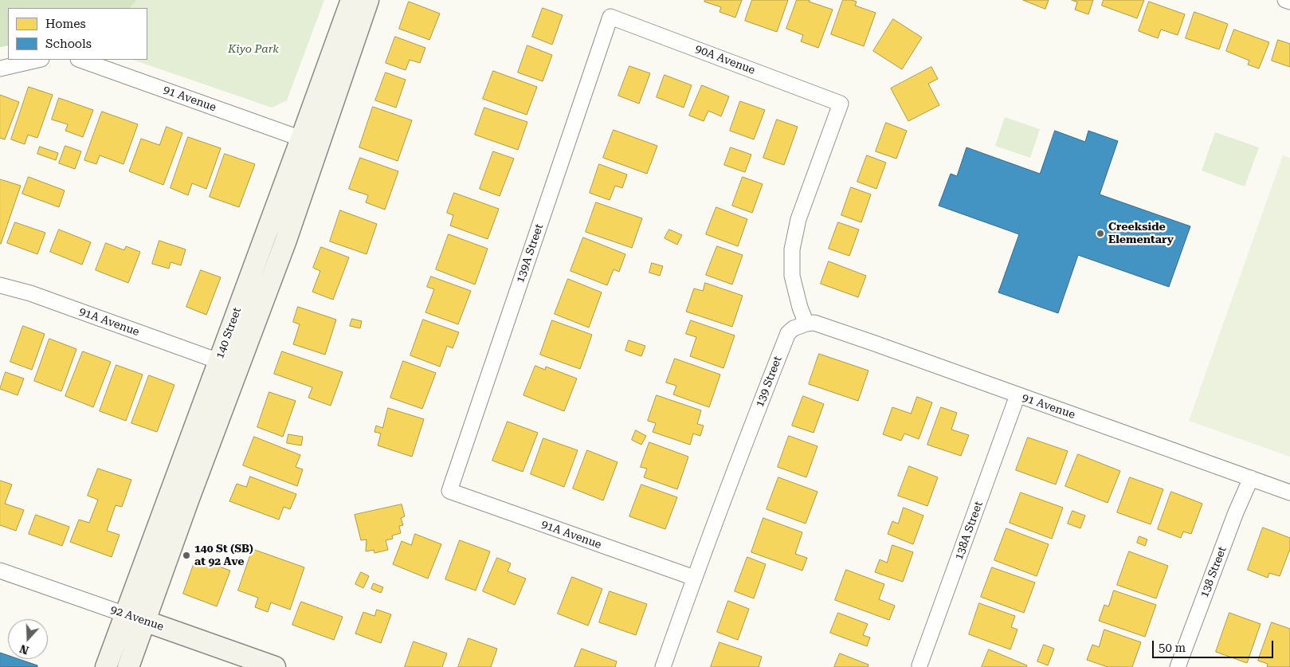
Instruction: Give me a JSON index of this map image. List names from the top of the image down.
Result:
{
  "streets": {
    "main road": ["140 Street", "92 Avenue"],
    "street": [
      "90A Avenue",
      "91 Avenue",
      "139A Street",
      "91A Avenue",
      "139 Street",
      "138A Street",
      "138 Street"
    ]
  },
  "crossings": [
    ["90A Avenue", "91 Avenue"],
    ["90A Avenue", "139A Street"],
    ["90A Avenue", "139 Street"],
    ["91 Avenue", "140 Street"],
    ["91 Avenue", "139 Street"],
    ["91 Avenue", "138A Street"],
    ["91 Avenue", "138 Street"],
    ["139A Street", "91A Avenue"],
    ["91A Avenue", "140 Street"],
    ["91A Avenue", "139 Street"],
    ["140 Street", "92 Avenue"]
  ],
  "parks": ["Kiyo Park"],
  "places": ["Creekside Elementary", "140 St (SB) at 92 Ave"],
  "legend": ["Homes", "Schools"],
  "scale_bar": "50 m",
  "north": "bottom"
}
